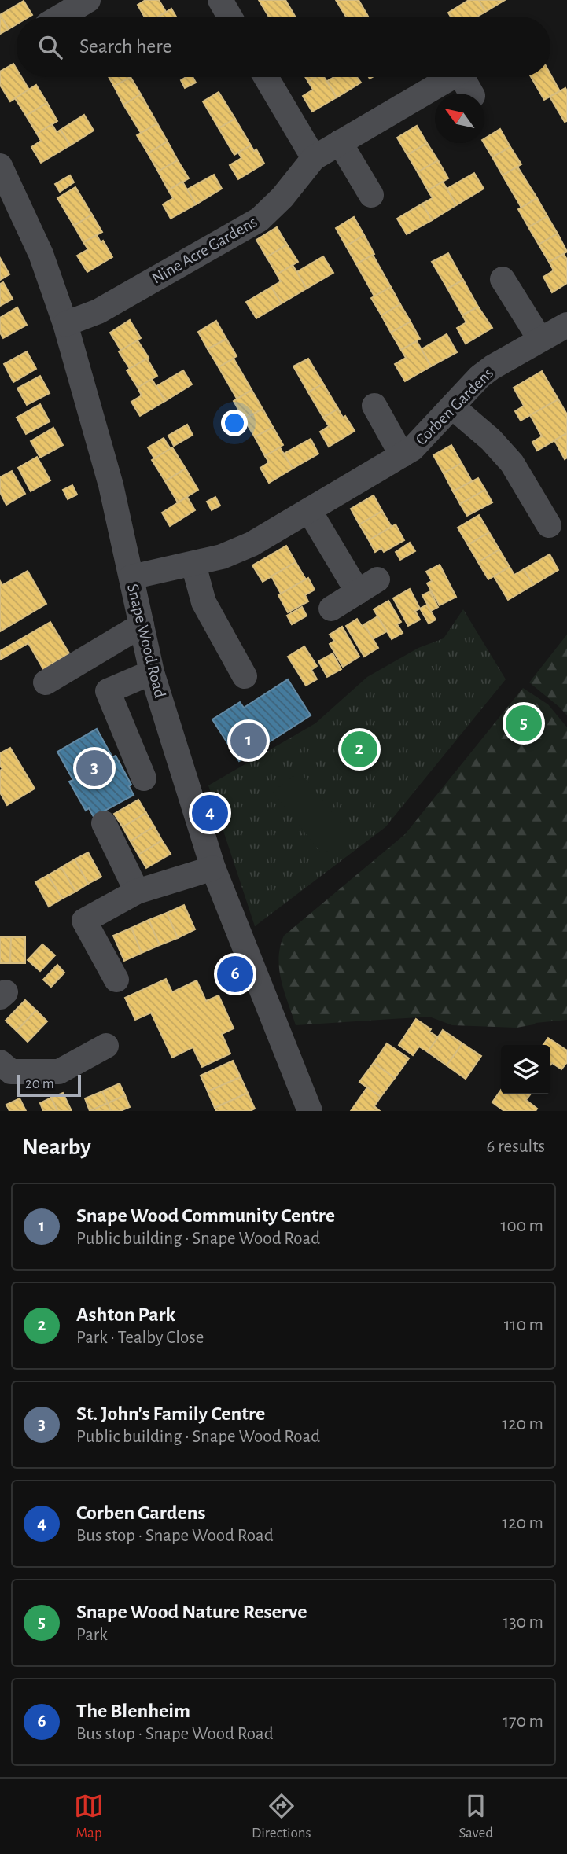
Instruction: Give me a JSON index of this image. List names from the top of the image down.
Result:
{
  "streets": {
    "street": ["Nine Acre Gardens", "Corben Gardens", "Snape Wood Road"]
  },
  "crossings": [
    ["Nine Acre Gardens", "Snape Wood Road"],
    ["Corben Gardens", "Snape Wood Road"]
  ],
  "scale_bar": "20 m",
  "north": "top left",
  "page": {
    "search": "Search here",
    "pins": [
      "5",
      "1",
      "2",
      "3",
      "4",
      "6"
    ],
    "scale": "20 m",
    "heading": ["Nearby", "6 results"],
    "list": [
      {
        "mark": "1",
        "name": "Snape Wood Community Centre",
        "note": "Public building · Snape Wood Road",
        "value": "100 m"
      },
      {
        "mark": "2",
        "name": "Ashton Park",
        "note": "Park · Tealby Close",
        "value": "110 m"
      },
      {
        "mark": "3",
        "name": "St. John's Family Centre",
        "note": "Public building · Snape Wood Road",
        "value": "120 m"
      },
      {
        "mark": "4",
        "name": "Corben Gardens",
        "note": "Bus stop · Snape Wood Road",
        "value": "120 m"
      },
      {
        "mark": "5",
        "name": "Snape Wood Nature Reserve",
        "note": "Park",
        "value": "130 m"
      },
      {
        "mark": "6",
        "name": "The Blenheim",
        "note": "Bus stop · Snape Wood Road",
        "value": "170 m"
      }
    ],
    "nav": ["Map", "Directions", "Saved"]
  }
}
